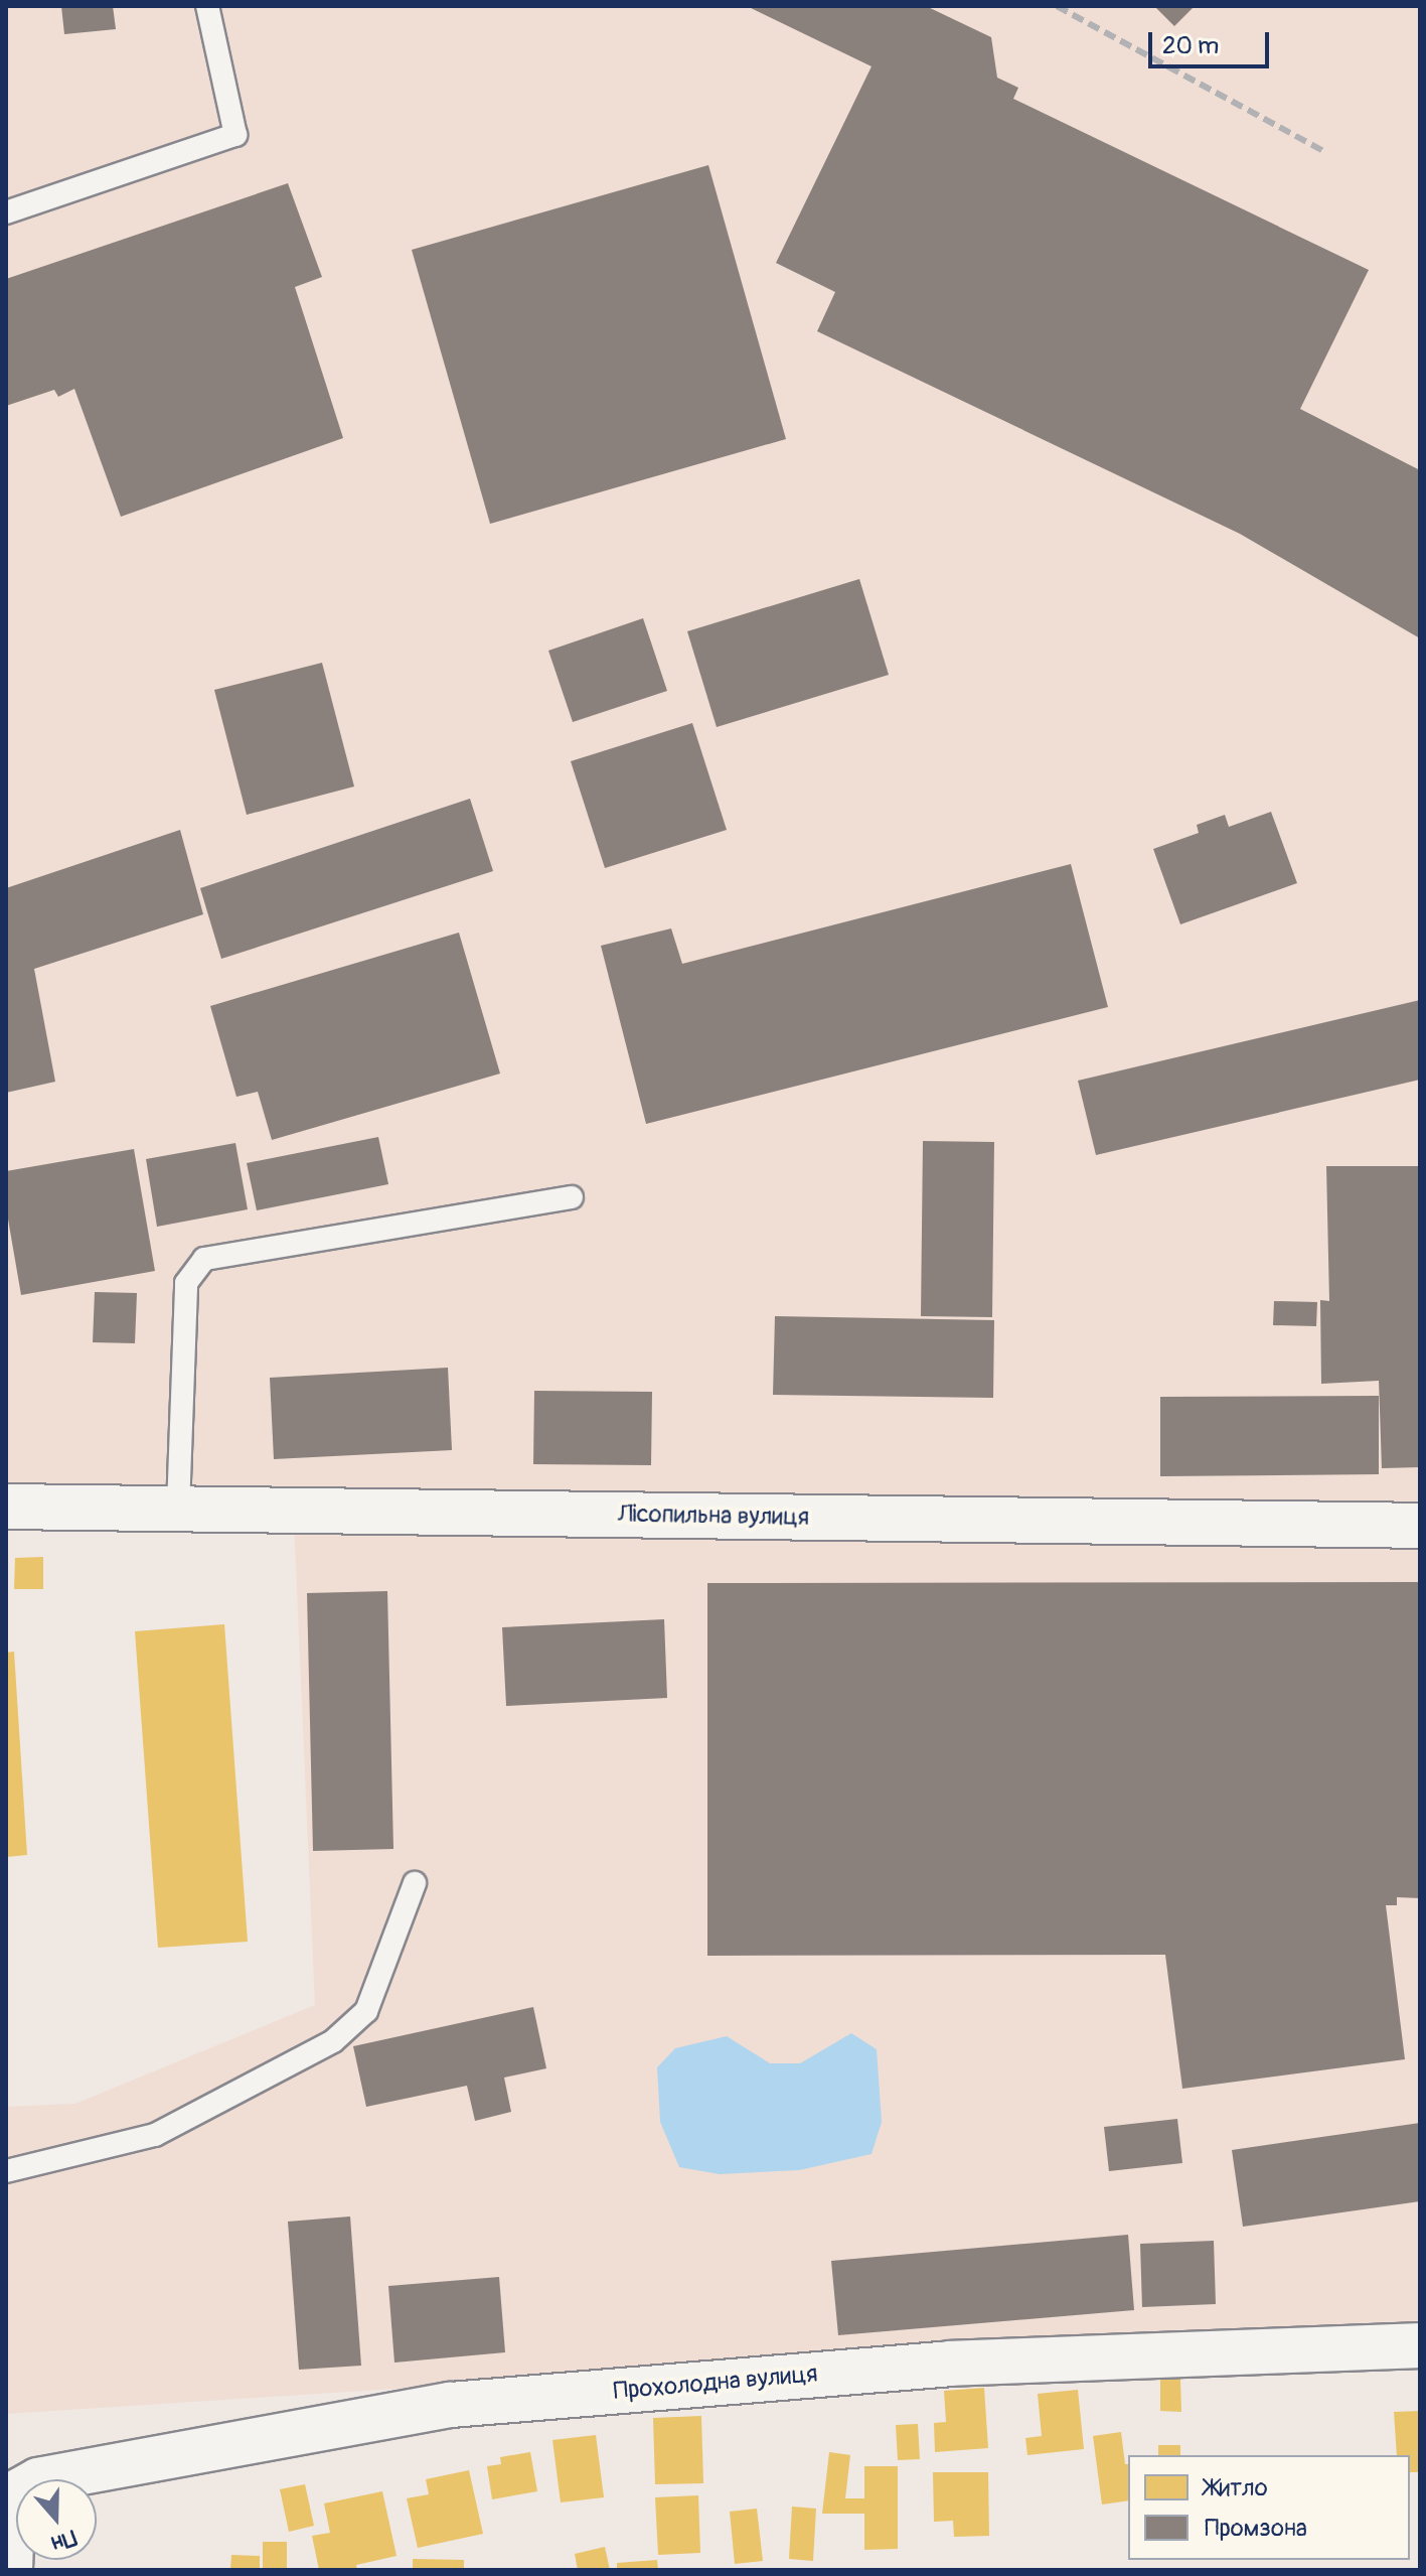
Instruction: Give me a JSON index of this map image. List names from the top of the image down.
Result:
{
  "streets": {
    "street": ["Лісопильна вулиця", "Прохолодна вулиця"]
  },
  "legend": ["Житло", "Промзона"],
  "scale_bar": "20 m",
  "north": "bottom"
}
